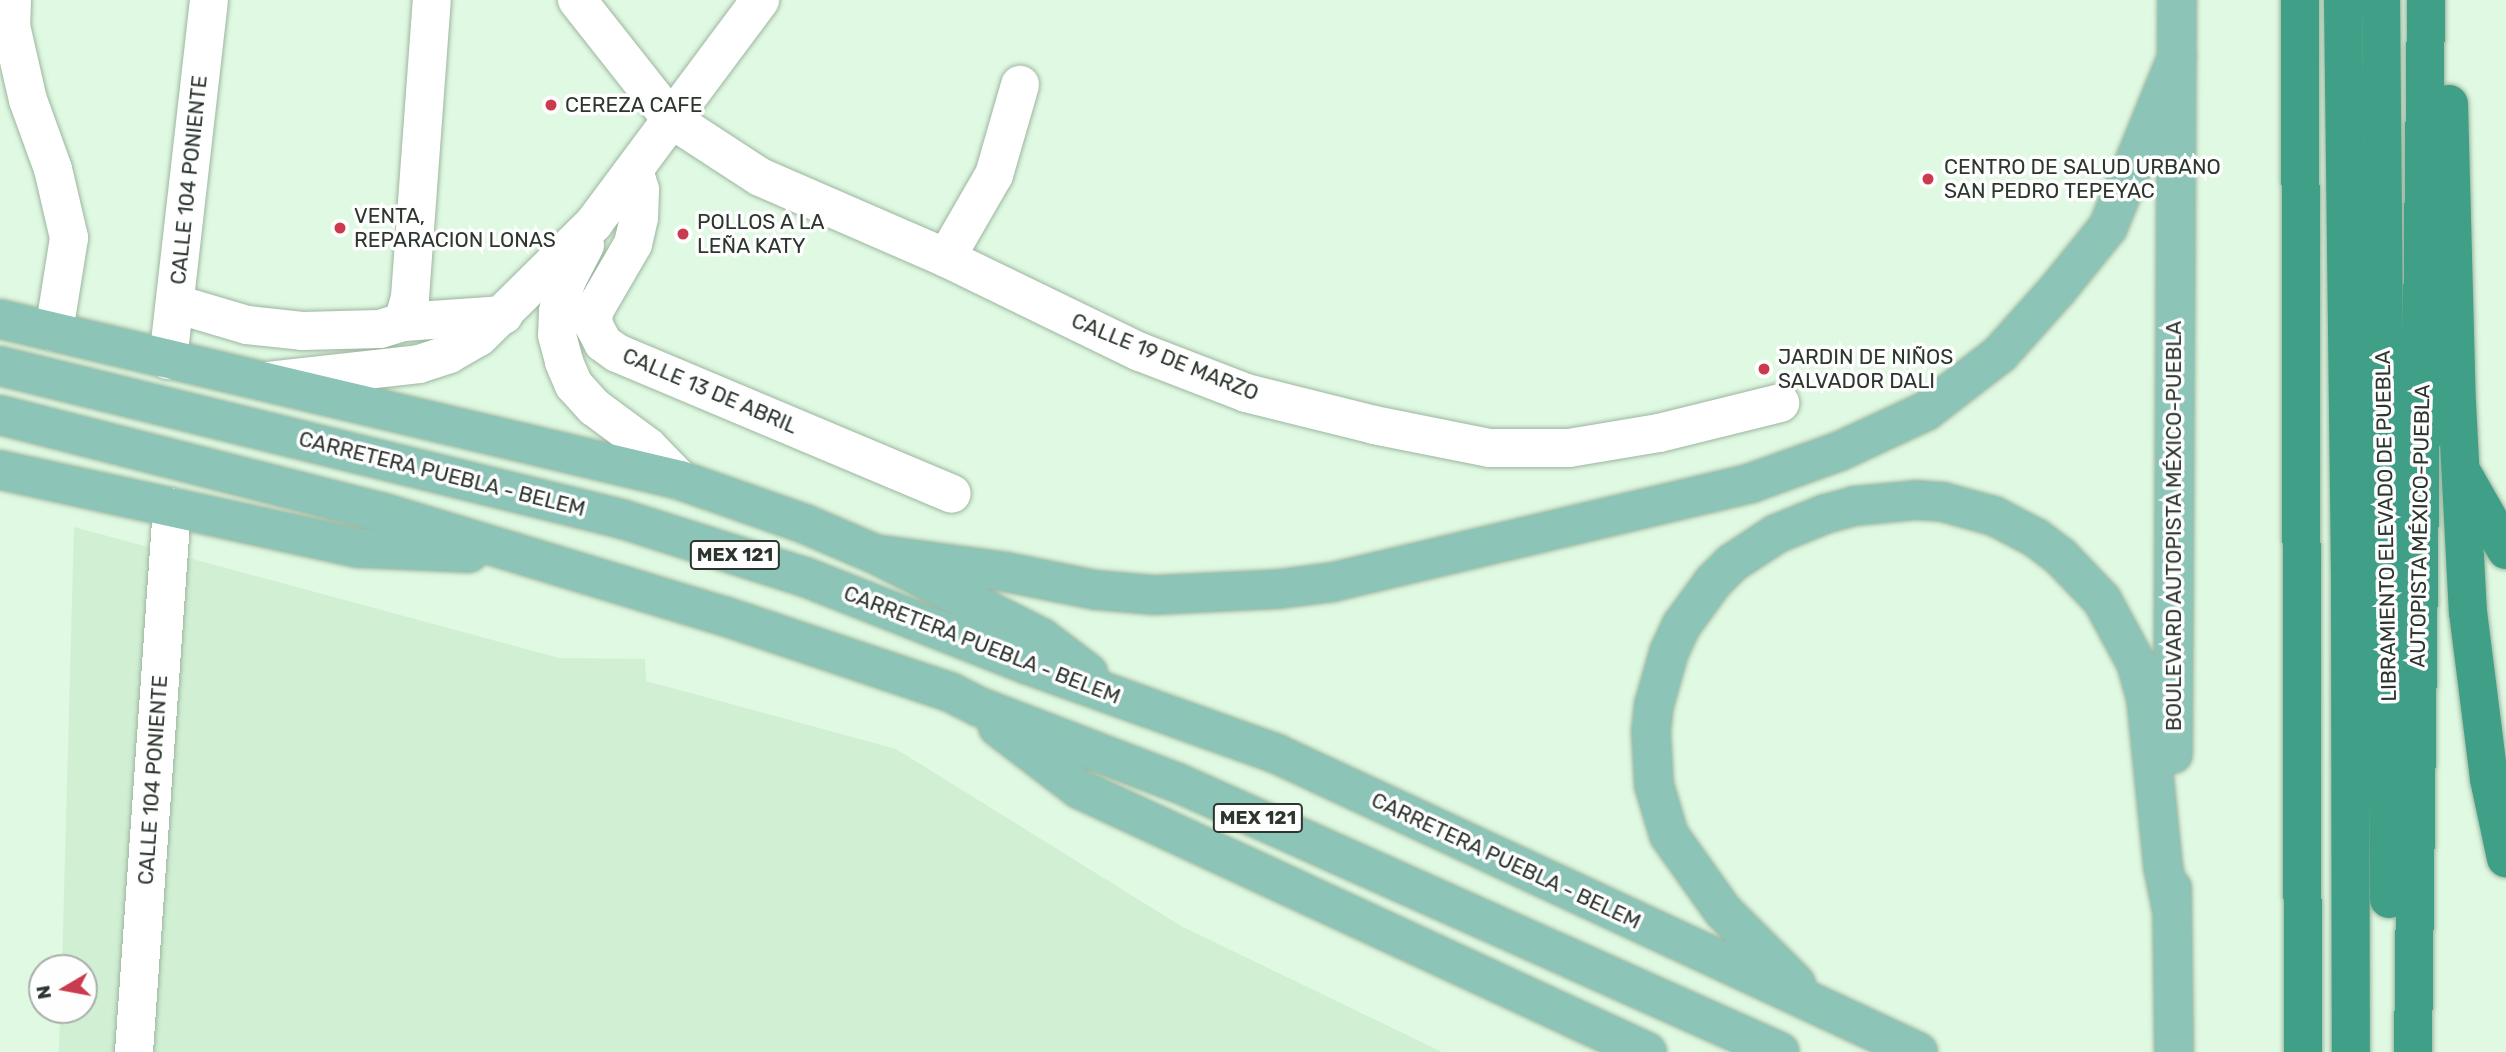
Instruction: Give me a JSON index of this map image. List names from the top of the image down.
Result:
{
  "streets": {
    "highway": ["LIBRAMIENTO ELEVADO DE PUEBLA", "AUTOPISTA MÉXICO-PUEBLA"],
    "main road": ["CARRETERA PUEBLA - BELEM", "BOULEVARD AUTOPISTA MÉXICO-PUEBLA", "MEX 121"],
    "street": ["CALLE 104 PONIENTE", "CALLE 19 DE MARZO", "CALLE 13 DE ABRIL"]
  },
  "places": [
    "CEREZA CAFE",
    "CENTRO DE SALUD URBANO SAN PEDRO TEPEYAC",
    "VENTA, REPARACION LONAS",
    "POLLOS A LA LEÑA KATY",
    "JARDIN DE NIÑOS SALVADOR DALI"
  ],
  "north": "left"
}
